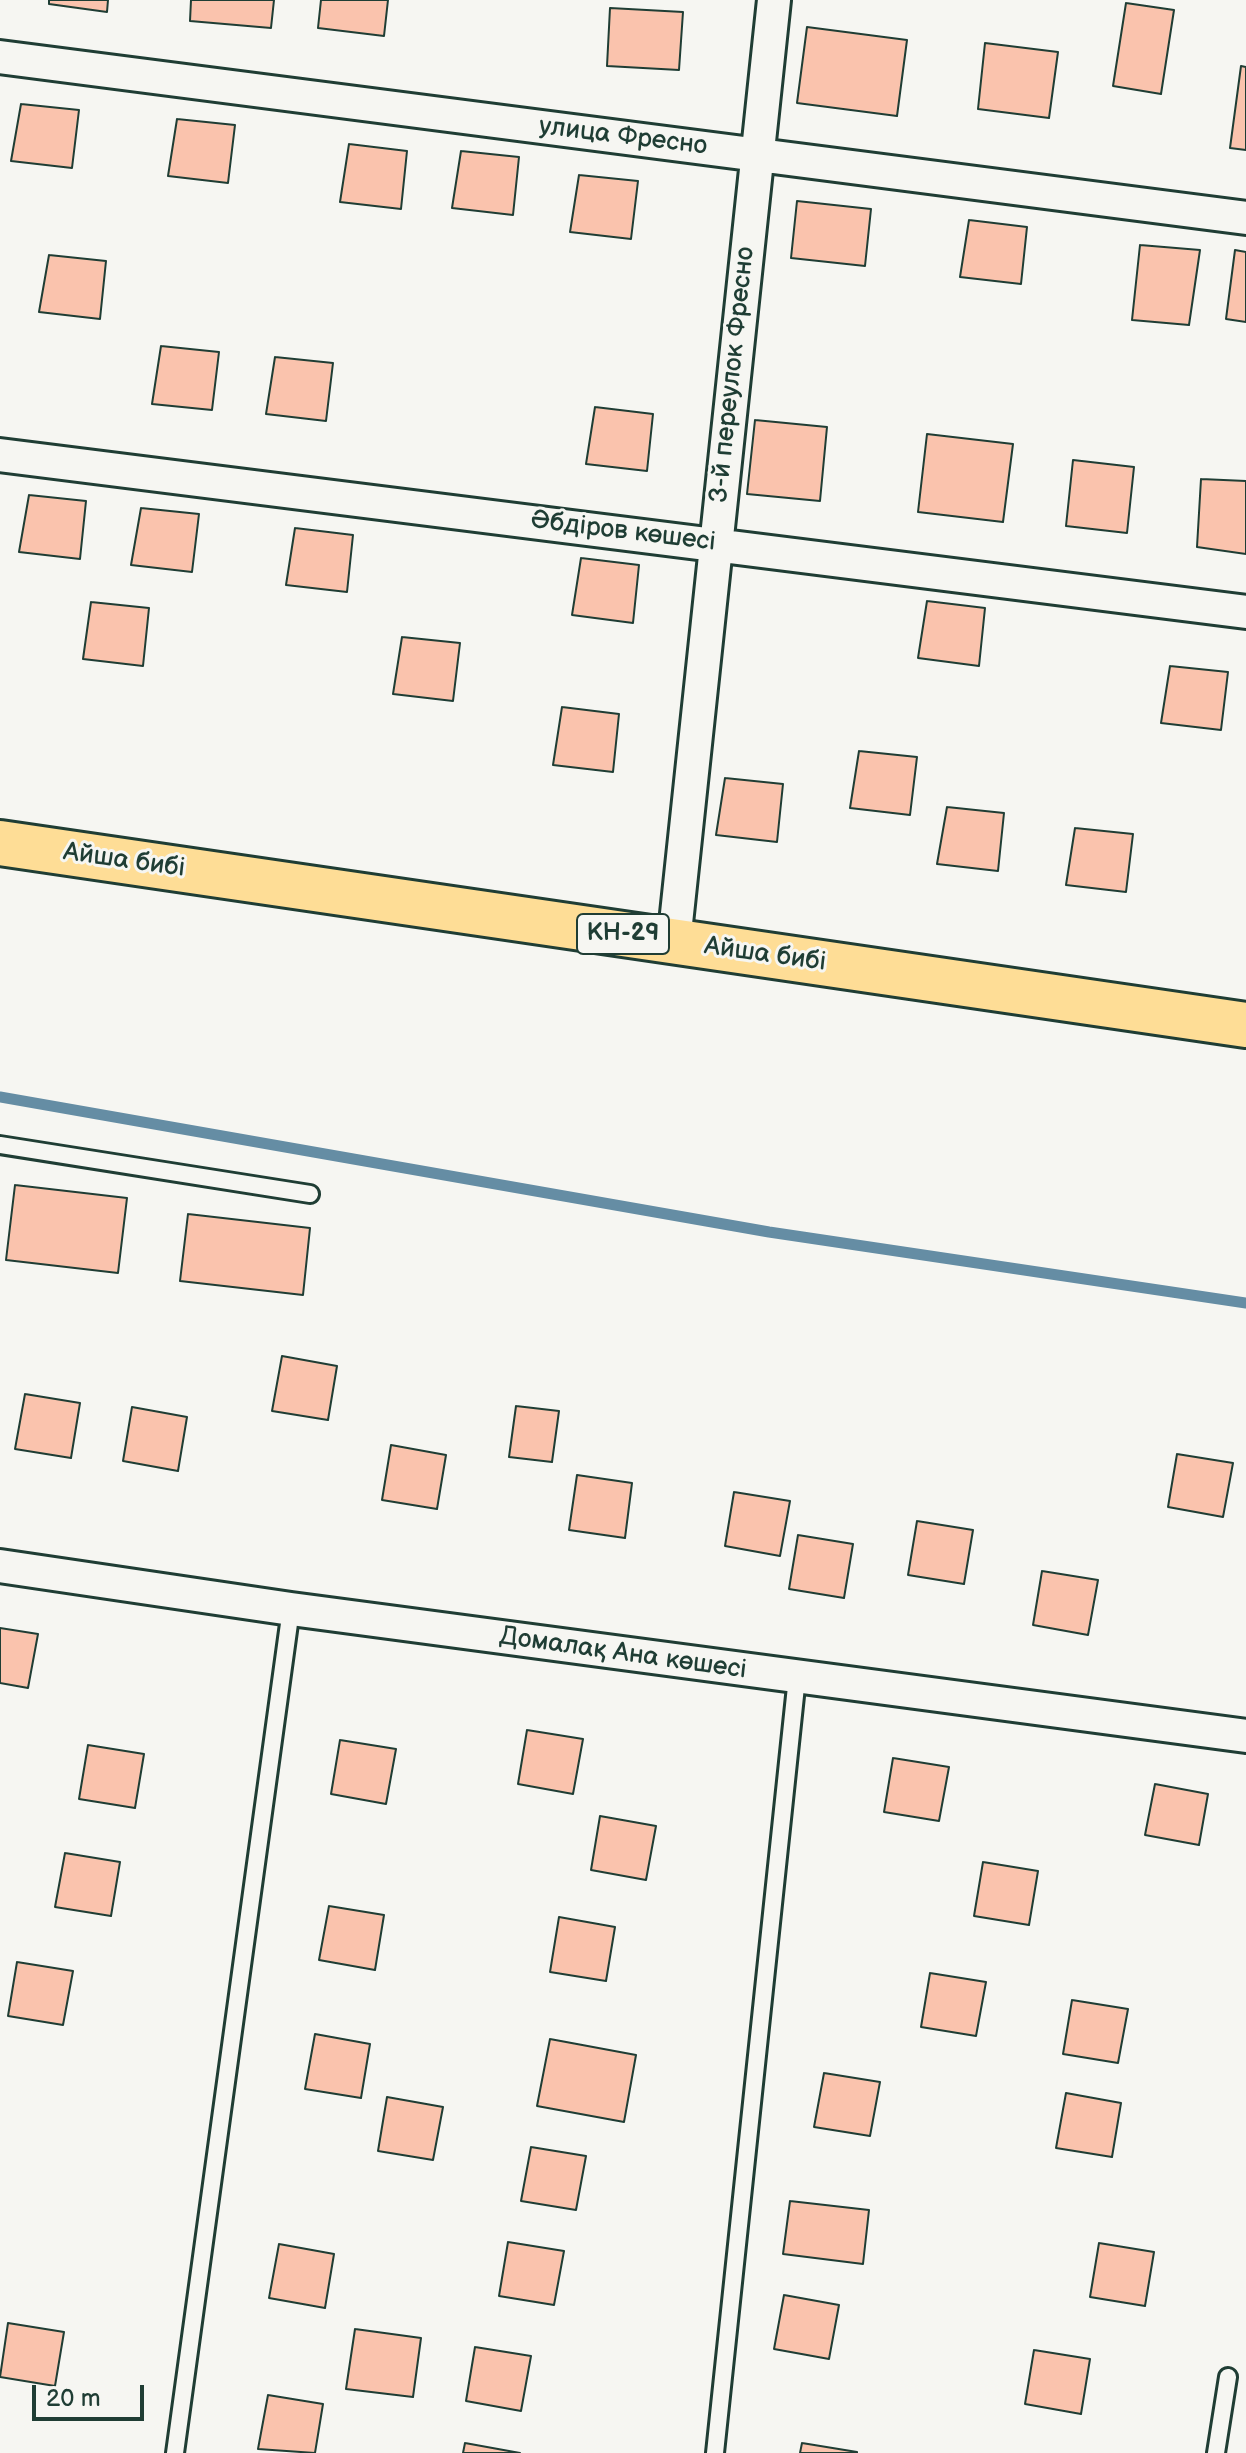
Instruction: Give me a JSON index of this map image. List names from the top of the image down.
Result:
{
  "streets": {
    "main road": ["Айша бибі", "КН-29"],
    "street": [
      "улица Фресно",
      "3-й переулок Фресно",
      "Әбдіров көшесі",
      "Домалақ Ана көшесі"
    ]
  },
  "crossings": [
    ["улица Фресно", "3-й переулок Фресно"],
    ["3-й переулок Фресно", "Әбдіров көшесі"],
    ["3-й переулок Фресно", "Айша бибі"]
  ],
  "scale_bar": "20 m"
}
